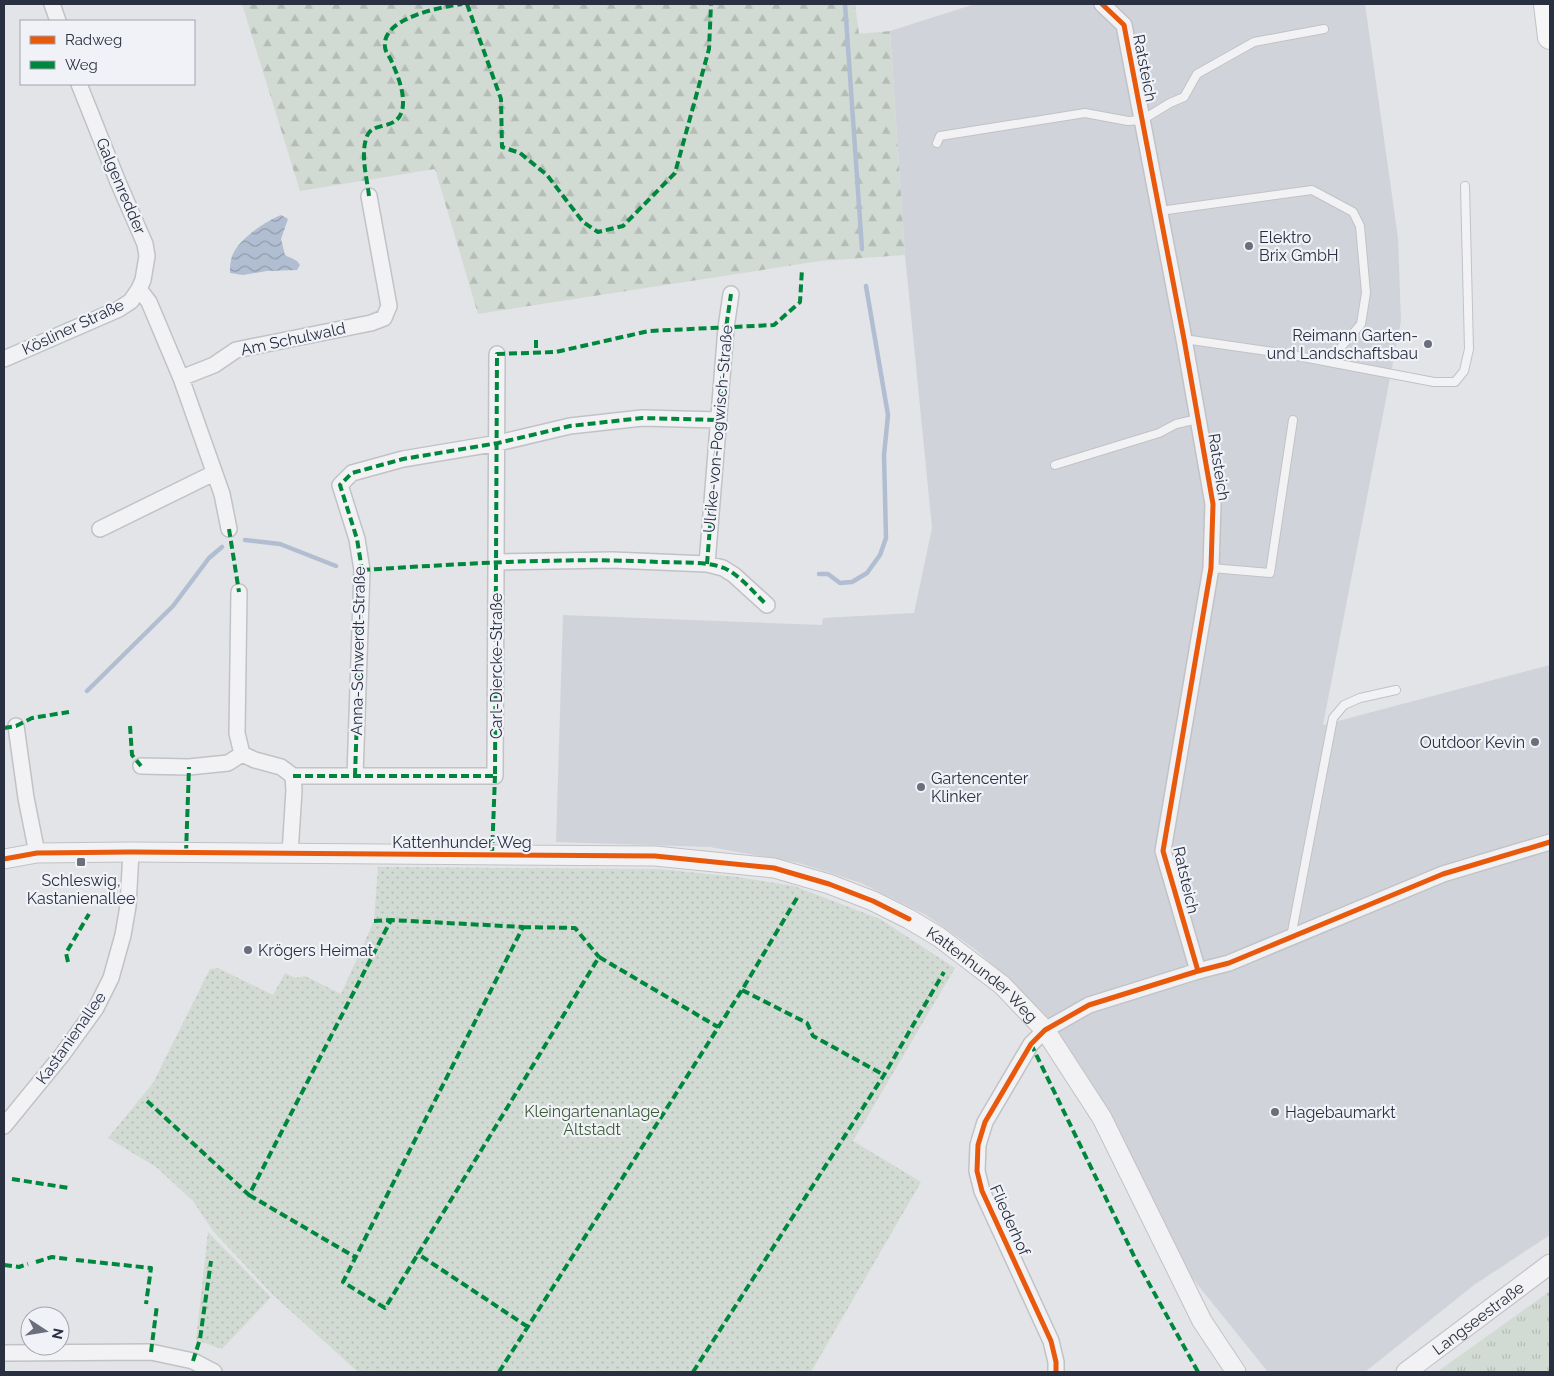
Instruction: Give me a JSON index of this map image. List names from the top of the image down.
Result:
{
  "streets": {
    "street": [
      "Ratsteich",
      "Galgenredder",
      "Kösliner Straße",
      "Am Schulwald",
      "Ulrike-von-Pogwisch-Straße",
      "Anna-Schwerdt-Straße",
      "Carl-Diercke-Straße",
      "Kattenhunder Weg",
      "Kastanienallee",
      "Fliederhof",
      "Langseestraße"
    ]
  },
  "crossings": [
    ["Galgenredder", "Kösliner Straße"],
    ["Anna-Schwerdt-Straße", "Carl-Diercke-Straße"],
    ["Kattenhunder Weg", "Kastanienallee"],
    ["Kattenhunder Weg", "Fliederhof"]
  ],
  "parks": ["Kleingartenanlage Altstadt"],
  "places": {
    "other": [
      "Elektro Brix GmbH",
      "Reimann Garten- und Landschaftsbau",
      "Outdoor Kevin",
      "Gartencenter Klinker",
      "Krögers Heimat",
      "Hagebaumarkt"
    ],
    "transit": ["Schleswig, Kastanienallee"]
  },
  "legend": ["Radweg", "Weg"],
  "north": "right"
}
